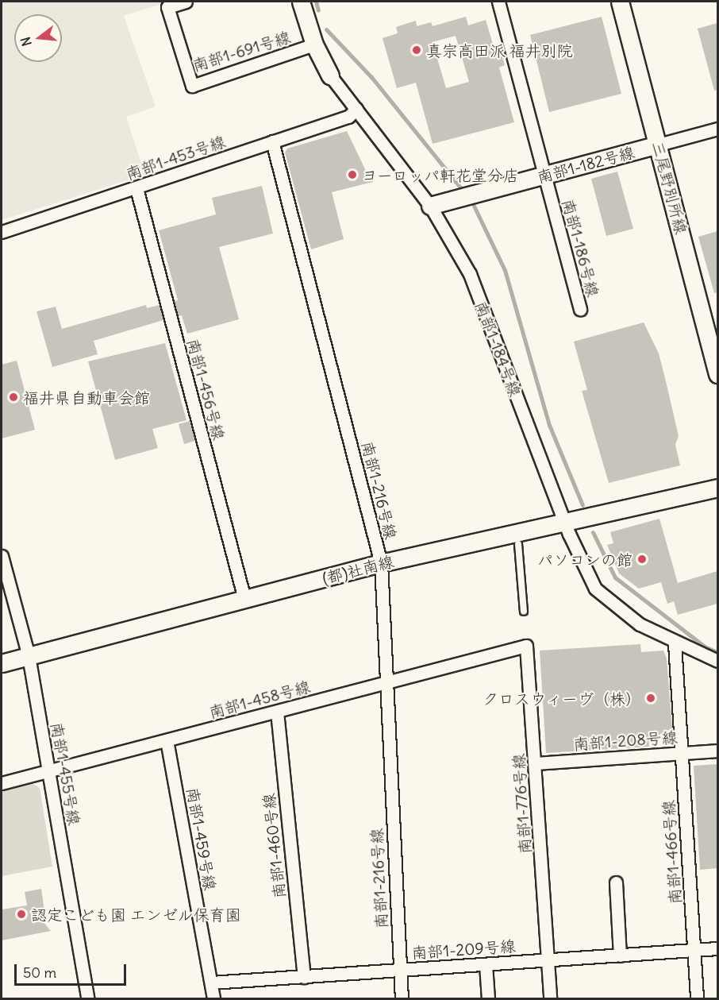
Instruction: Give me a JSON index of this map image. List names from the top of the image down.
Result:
{
  "streets": {
    "street": [
      "南部1-691号線",
      "南部1-453号線",
      "南部1-182号線",
      "三尾野別所線",
      "南部1-186号線",
      "南部1-184号線",
      "南部1-456号線",
      "南部1-216号線",
      "(都)社南線",
      "南部1-458号線",
      "南部1-208号線",
      "南部1-455号線",
      "南部1-776号線",
      "南部1-459号線",
      "南部1-460号線",
      "南部1-466号線",
      "南部1-209号線"
    ]
  },
  "crossings": [
    ["南部1-691号線", "南部1-184号線"],
    ["南部1-453号線", "南部1-184号線"],
    ["南部1-453号線", "南部1-456号線"],
    ["南部1-453号線", "南部1-216号線"],
    ["南部1-182号線", "三尾野別所線"],
    ["南部1-182号線", "南部1-186号線"],
    ["南部1-182号線", "南部1-184号線"],
    ["南部1-184号線", "(都)社南線"],
    ["南部1-184号線", "南部1-466号線"],
    ["南部1-456号線", "(都)社南線"],
    ["南部1-216号線", "(都)社南線"],
    ["南部1-216号線", "南部1-458号線"],
    ["南部1-216号線", "南部1-209号線"],
    ["(都)社南線", "南部1-455号線"],
    ["南部1-458号線", "南部1-455号線"],
    ["南部1-458号線", "南部1-776号線"],
    ["南部1-458号線", "南部1-459号線"],
    ["南部1-458号線", "南部1-460号線"],
    ["南部1-208号線", "南部1-776号線"],
    ["南部1-208号線", "南部1-466号線"],
    ["南部1-776号線", "南部1-209号線"],
    ["南部1-459号線", "南部1-209号線"],
    ["南部1-460号線", "南部1-209号線"],
    ["南部1-466号線", "南部1-209号線"]
  ],
  "places": [
    "真宗高田派 福井別院",
    "ヨーロッパ軒花堂分店",
    "福井県自動車会館",
    "パソコンの館",
    "クロスウィーヴ（株）",
    "認定こども園 エンゼル保育園"
  ],
  "scale_bar": "50 m",
  "north": "left"
}
